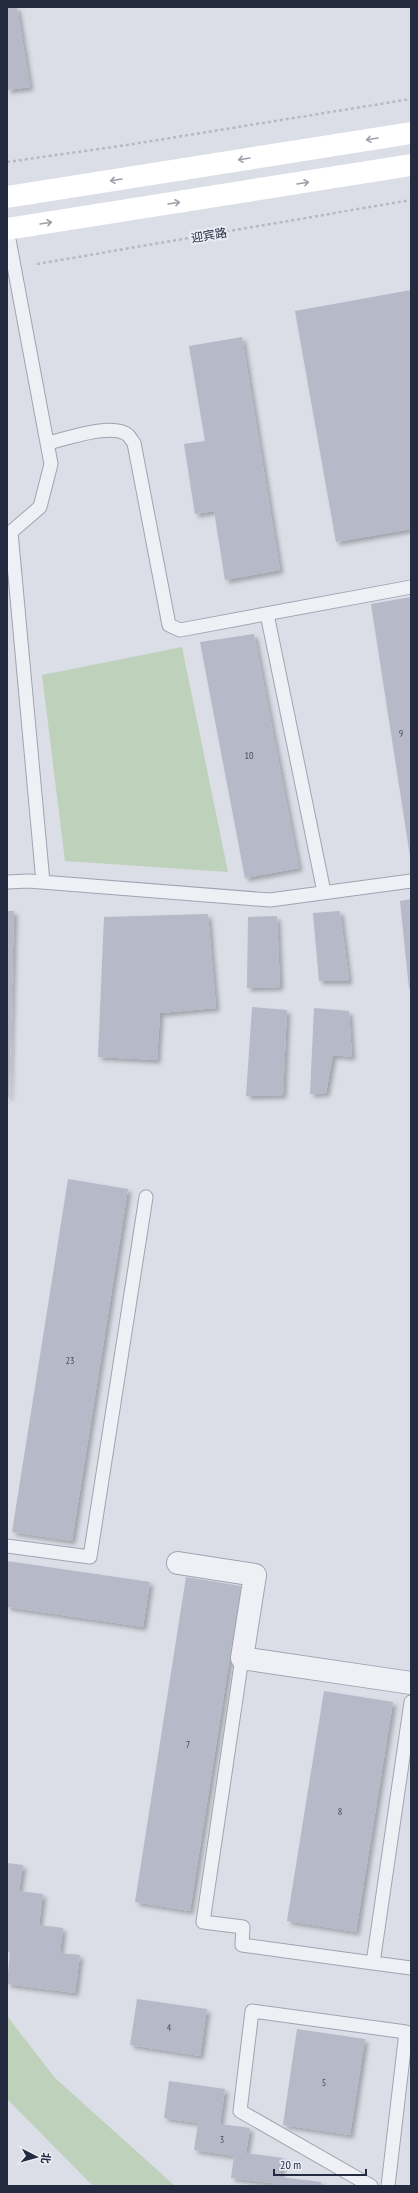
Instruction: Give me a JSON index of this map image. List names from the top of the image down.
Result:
{
  "streets": {
    "path": ["迎宾路"]
  },
  "house_numbers": [
    "9",
    "10",
    "23",
    "7",
    "8",
    "4",
    "5",
    "3"
  ],
  "scale_bar": "20 m",
  "north": "right"
}
